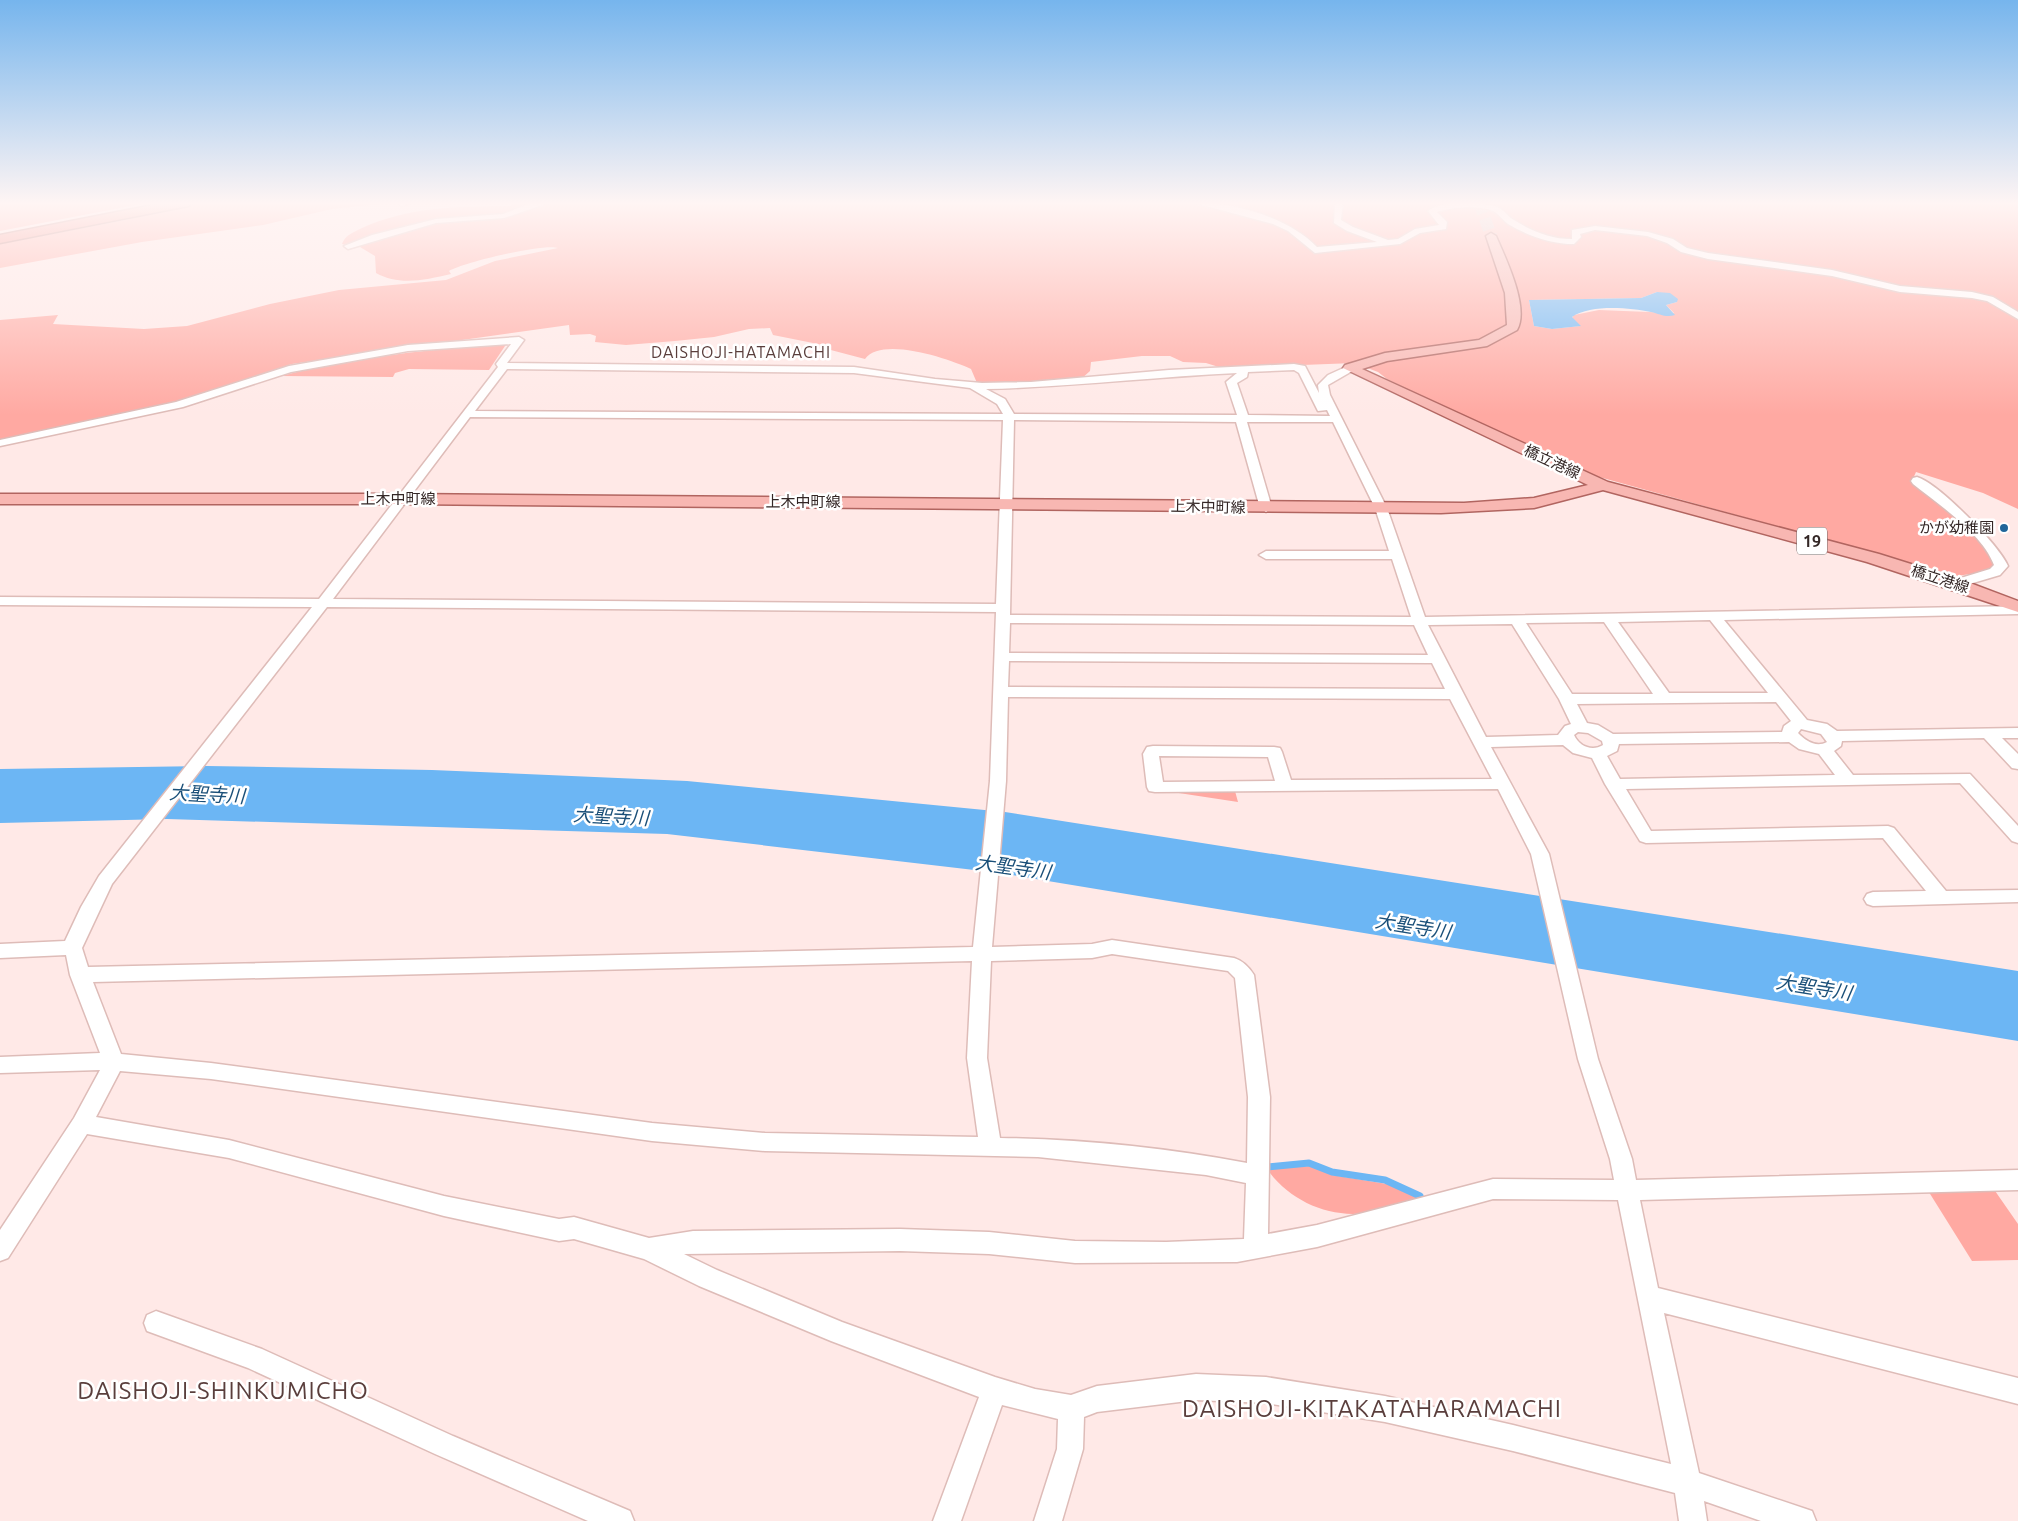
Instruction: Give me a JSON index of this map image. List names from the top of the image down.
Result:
{
  "streets": {
    "main road": ["橋立港線", "上木中町線", "19"]
  },
  "crossings": [
    ["橋立港線", "上木中町線"]
  ],
  "districts": ["DAISHOJI-HATAMACHI", "DAISHOJI-SHINKUMICHO", "DAISHOJI-KITAKATAHARAMACHI"],
  "water": ["大聖寺川"],
  "places": ["かが幼稚園"]
}
